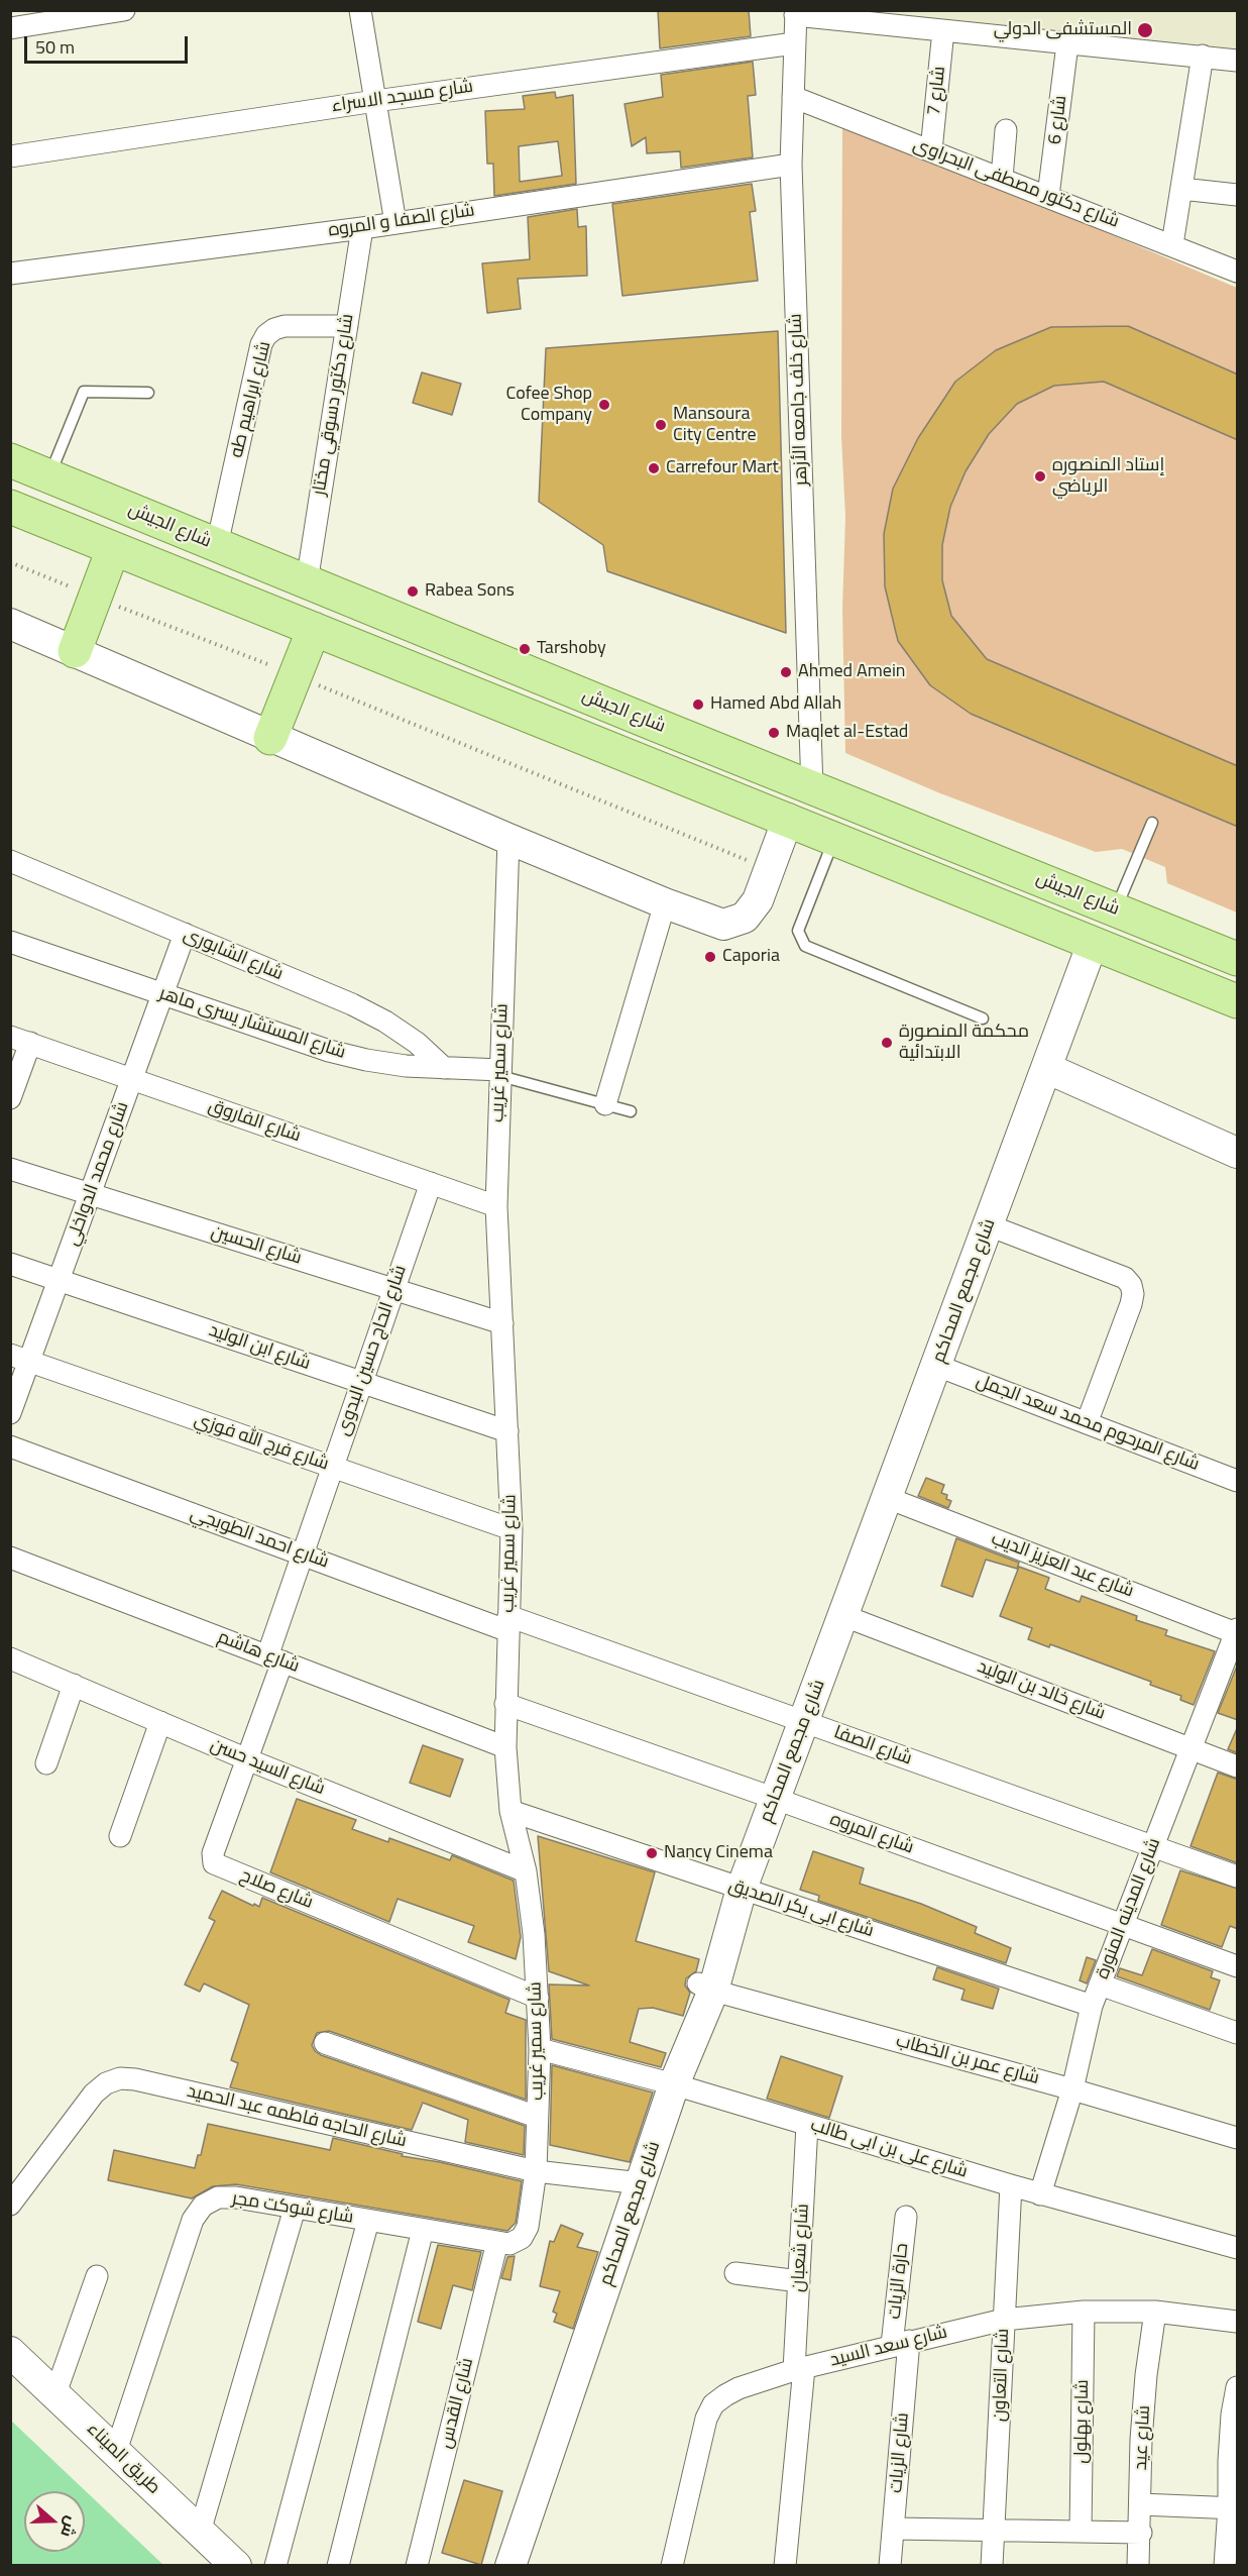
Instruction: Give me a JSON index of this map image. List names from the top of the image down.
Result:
{
  "streets": {
    "main road": ["شارع الجيش"],
    "street": [
      "شارع 7",
      "شارع مسجد الاسراء",
      "شارع 6",
      "شارع دكتور مصطفى البحراوى",
      "شارع الصفا و المروه",
      "شارع ابراهيم طه",
      "شارع خلف جامعه الأزهر",
      "شارع دكتور دسوقي مختار",
      "شارع الشابورى",
      "شارع المستشار يسرى ماهر",
      "شارع سمير غريب",
      "شارع الفاروق",
      "شارع محمد الدواخلي",
      "شارع الحسين",
      "شارع مجمع المحاكم",
      "شارع ابن الوليد",
      "شارع الحاج حسين البدوى",
      "شارع المرحوم محمد سعد الجمل",
      "شارع فرج الله فوزي",
      "شارع احمد الطوبجي",
      "شارع عبد العزيز الديب",
      "شارع هاشم",
      "شارع خالد بن الوليد",
      "شارع الصفا",
      "شارع السيد حسن",
      "شارع المروه",
      "شارع صلاح",
      "شارع ابى بكر الصديق",
      "شارع المدينه المنورة",
      "شارع عمر بن الخطاب",
      "شارع الحاجه فاطمه عبد الحميد",
      "شارع على بن ابى طالب",
      "شارع شوكت مجر",
      "شارع شعبان",
      "حارة الزيات",
      "شارع سعد السيد",
      "شارع التعاون",
      "شارع القدس",
      "شارع بهلول",
      "شارع عيد",
      "شارع الزيات",
      "طريق الميناء"
    ]
  },
  "crossings": [
    ["شارع 7", "شارع دكتور مصطفى البحراوى"],
    ["شارع مسجد الاسراء", "شارع خلف جامعه الأزهر"],
    ["شارع 6", "شارع دكتور مصطفى البحراوى"],
    ["شارع دكتور مصطفى البحراوى", "شارع خلف جامعه الأزهر"],
    ["شارع الصفا و المروه", "شارع خلف جامعه الأزهر"],
    ["شارع الصفا و المروه", "شارع دكتور دسوقي مختار"],
    ["شارع ابراهيم طه", "شارع دكتور دسوقي مختار"],
    ["شارع ابراهيم طه", "شارع الجيش"],
    ["شارع خلف جامعه الأزهر", "شارع الجيش"],
    ["شارع دكتور دسوقي مختار", "شارع الجيش"],
    ["شارع الشابورى", "شارع المستشار يسرى ماهر"],
    ["شارع الشابورى", "شارع محمد الدواخلي"],
    ["شارع المستشار يسرى ماهر", "شارع سمير غريب"],
    ["شارع المستشار يسرى ماهر", "شارع محمد الدواخلي"],
    ["شارع سمير غريب", "شارع الفاروق"],
    ["شارع سمير غريب", "شارع الحسين"],
    ["شارع سمير غريب", "شارع ابن الوليد"],
    ["شارع سمير غريب", "شارع فرج الله فوزي"],
    ["شارع سمير غريب", "شارع احمد الطوبجي"],
    ["شارع سمير غريب", "شارع هاشم"],
    ["شارع سمير غريب", "شارع الصفا"],
    ["شارع سمير غريب", "شارع السيد حسن"],
    ["شارع سمير غريب", "شارع المروه"],
    ["شارع سمير غريب", "شارع صلاح"],
    ["شارع سمير غريب", "شارع ابى بكر الصديق"],
    ["شارع سمير غريب", "شارع الحاجه فاطمه عبد الحميد"],
    ["شارع سمير غريب", "شارع على بن ابى طالب"],
    ["شارع سمير غريب", "شارع شوكت مجر"],
    ["شارع سمير غريب", "شارع القدس"],
    ["شارع الفاروق", "شارع محمد الدواخلي"],
    ["شارع الفاروق", "شارع الحاج حسين البدوى"],
    ["شارع محمد الدواخلي", "شارع الحسين"],
    ["شارع محمد الدواخلي", "شارع ابن الوليد"],
    ["شارع محمد الدواخلي", "شارع فرج الله فوزي"],
    ["شارع الحسين", "شارع الحاج حسين البدوى"],
    ["شارع مجمع المحاكم", "شارع المرحوم محمد سعد الجمل"],
    ["شارع مجمع المحاكم", "شارع عبد العزيز الديب"],
    ["شارع مجمع المحاكم", "شارع خالد بن الوليد"],
    ["شارع مجمع المحاكم", "شارع الصفا"],
    ["شارع مجمع المحاكم", "شارع المروه"],
    ["شارع مجمع المحاكم", "شارع ابى بكر الصديق"],
    ["شارع مجمع المحاكم", "شارع عمر بن الخطاب"],
    ["شارع مجمع المحاكم", "شارع الحاجه فاطمه عبد الحميد"],
    ["شارع مجمع المحاكم", "شارع على بن ابى طالب"],
    ["شارع ابن الوليد", "شارع الحاج حسين البدوى"],
    ["شارع الحاج حسين البدوى", "شارع فرج الله فوزي"],
    ["شارع الحاج حسين البدوى", "شارع احمد الطوبجي"],
    ["شارع الحاج حسين البدوى", "شارع هاشم"],
    ["شارع الحاج حسين البدوى", "شارع صلاح"],
    ["شارع احمد الطوبجي", "شارع الصفا"],
    ["شارع عبد العزيز الديب", "شارع المدينه المنورة"],
    ["شارع هاشم", "شارع صلاح"],
    ["شارع خالد بن الوليد", "شارع المدينه المنورة"],
    ["شارع الصفا", "شارع المدينه المنورة"],
    ["شارع السيد حسن", "شارع صلاح"],
    ["شارع المروه", "شارع المدينه المنورة"],
    ["شارع ابى بكر الصديق", "شارع المدينه المنورة"],
    ["شارع المدينه المنورة", "شارع عمر بن الخطاب"],
    ["شارع المدينه المنورة", "شارع على بن ابى طالب"],
    ["شارع على بن ابى طالب", "شارع شعبان"],
    ["شارع على بن ابى طالب", "شارع التعاون"],
    ["شارع شوكت مجر", "شارع القدس"],
    ["شارع شوكت مجر", "طريق الميناء"],
    ["شارع شعبان", "شارع سعد السيد"],
    ["حارة الزيات", "شارع سعد السيد"],
    ["حارة الزيات", "شارع الزيات"],
    ["شارع سعد السيد", "شارع التعاون"],
    ["شارع سعد السيد", "شارع بهلول"],
    ["شارع سعد السيد", "شارع عيد"],
    ["شارع سعد السيد", "شارع الزيات"]
  ],
  "places": [
    "المستشفى الدولي",
    "Cofee Shop Company",
    "Mansoura City Centre",
    "Carrefour Mart",
    "إستاد المنصوره الرياضي",
    "Rabea Sons",
    "Tarshoby",
    "Ahmed Amein",
    "Hamed Abd Allah",
    "Maqlet al-Estad",
    "Caporia",
    "محكمة المنصورة الابتدائية",
    "Nancy Cinema"
  ],
  "scale_bar": "50 m",
  "north": "right"
}
